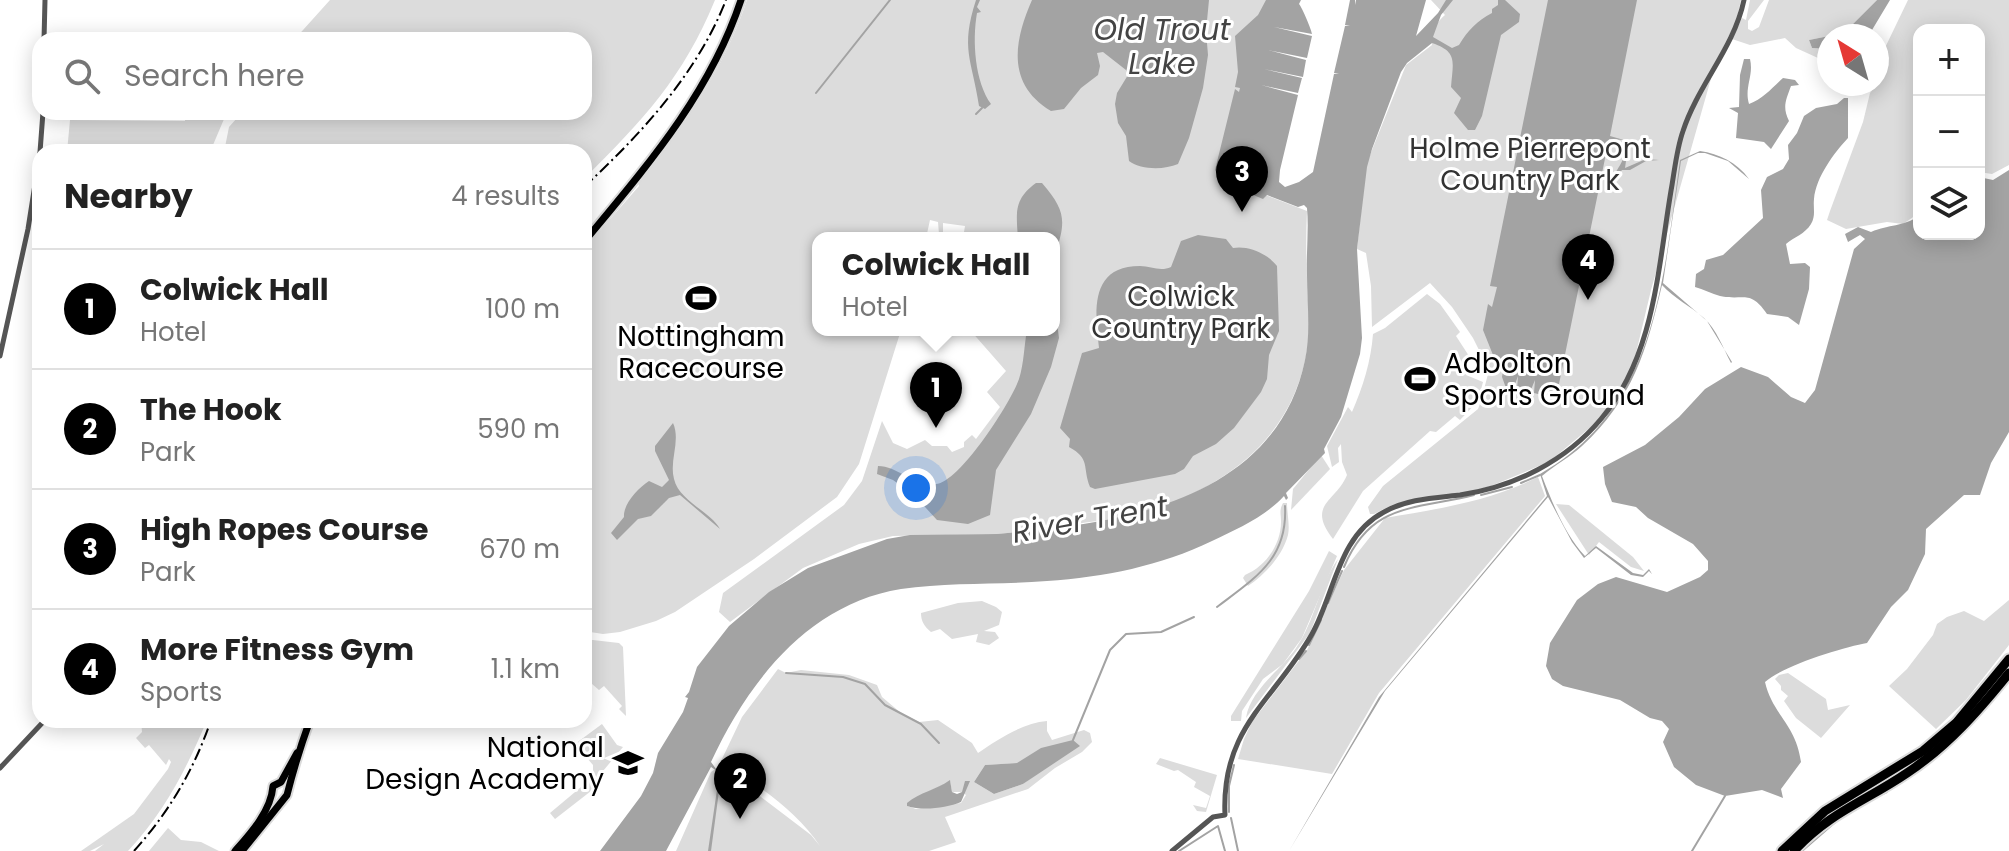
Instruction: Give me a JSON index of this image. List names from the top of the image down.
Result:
{
  "water": ["Old Trout Lake", "River Trent"],
  "parks": ["Holme Pierrepont Country Park", "Colwick Country Park"],
  "places": {
    "sports": ["Nottingham Racecourse", "Adbolton Sports Ground"],
    "school or university": ["National Design Academy"]
  },
  "north": "top left",
  "page": {
    "map_buttons": ["+", "−"],
    "search": "Search here",
    "heading": ["Nearby", "4 results"],
    "pins": [
      "3",
      "4",
      "1",
      "2"
    ],
    "popup": ["Colwick Hall", "Hotel"],
    "list": [
      {
        "mark": "1",
        "name": "Colwick Hall",
        "note": "Hotel",
        "value": "100 m"
      },
      {
        "mark": "2",
        "name": "The Hook",
        "note": "Park",
        "value": "590 m"
      },
      {
        "mark": "3",
        "name": "High Ropes Course",
        "note": "Park",
        "value": "670 m"
      },
      {
        "mark": "4",
        "name": "More Fitness Gym",
        "note": "Sports",
        "value": "1.1 km"
      }
    ]
  }
}
